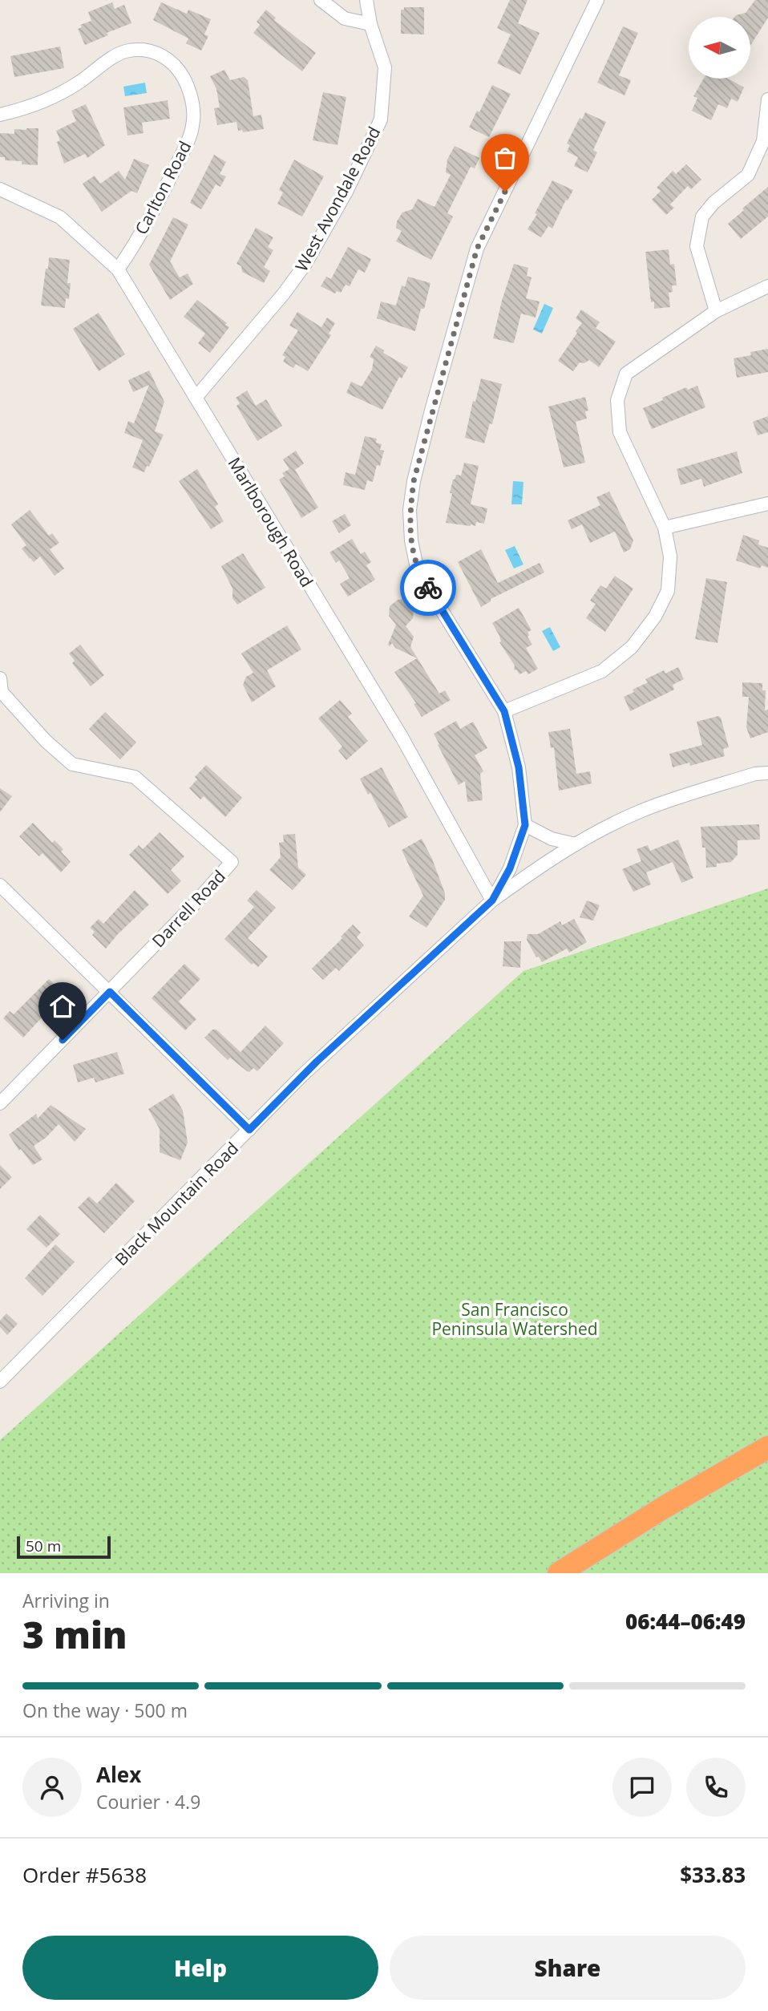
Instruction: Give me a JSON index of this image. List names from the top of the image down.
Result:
{
  "streets": {
    "street": [
      "Carlton Road",
      "West Avondale Road",
      "Marlborough Road",
      "Darrell Road",
      "Black Mountain Road"
    ]
  },
  "crossings": [
    ["Carlton Road", "Marlborough Road"],
    ["West Avondale Road", "Marlborough Road"],
    ["Marlborough Road", "Black Mountain Road"]
  ],
  "parks": ["San Francisco Peninsula Watershed"],
  "scale_bar": "50 m",
  "north": "left",
  "page": {
    "scale": "50 m",
    "heading": ["3 min", "Arriving in", "06:44–06:49"],
    "panel": [
      "Alex",
      "Courier · 4.9",
      "Order #5638",
      "$33.83"
    ],
    "bar": "On the way · 500 m",
    "buttons": ["Help", "Share"]
  }
}
